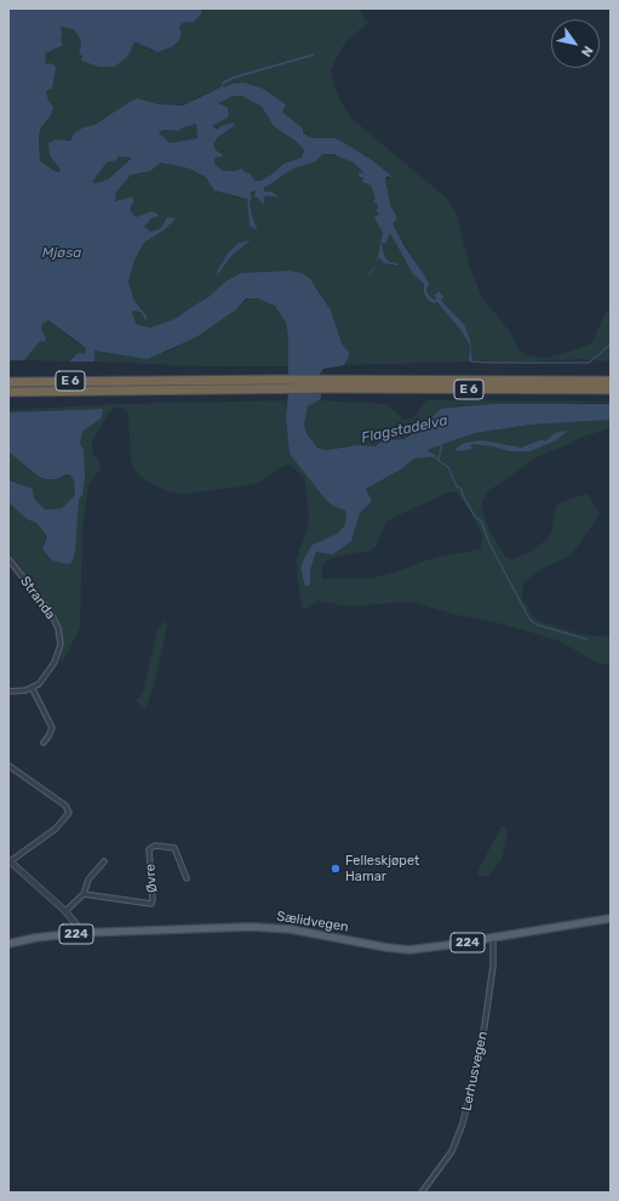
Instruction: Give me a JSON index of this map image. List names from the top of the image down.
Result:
{
  "streets": {
    "highway": ["E 6"],
    "main road": ["Sælidvegen", "224"],
    "street": ["Stranda", "Øvre", "Lerhusvegen"]
  },
  "crossings": [
    ["Sælidvegen", "Lerhusvegen"]
  ],
  "water": ["Mjøsa", "Flagstadelva"],
  "places": ["Felleskjøpet Hamar"],
  "north": "bottom right"
}
